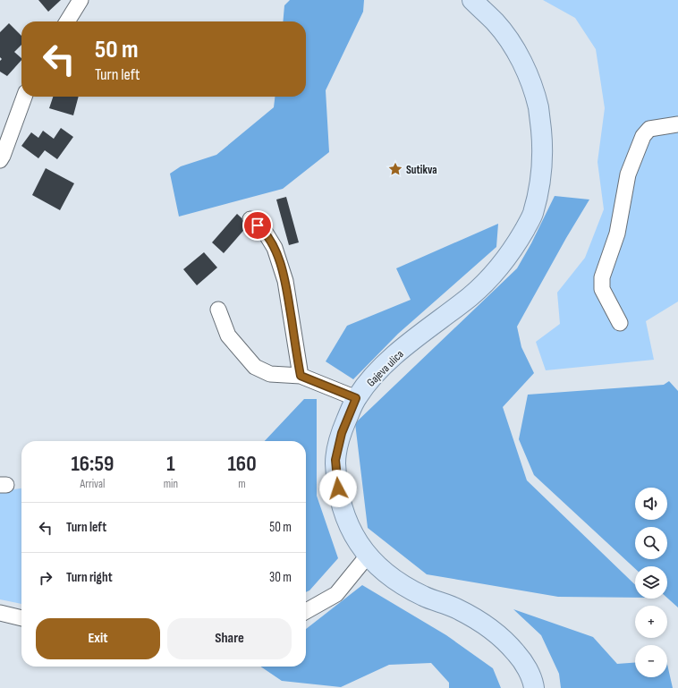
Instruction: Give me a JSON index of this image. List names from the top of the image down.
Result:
{
  "streets": {
    "main road": ["Gajeva ulica"]
  },
  "places": {
    "place": ["Sutikva"]
  },
  "page": {
    "turn": ["50 m", "Turn left"],
    "eta": [
      "16:59",
      "Arrival",
      "1",
      "min",
      "160",
      "m"
    ],
    "map_buttons": ["+", "−"],
    "list": [
      {
        "name": "Turn left",
        "value": "50 m"
      },
      {
        "name": "Turn right",
        "value": "30 m"
      }
    ],
    "buttons": ["Exit", "Share"]
  }
}
